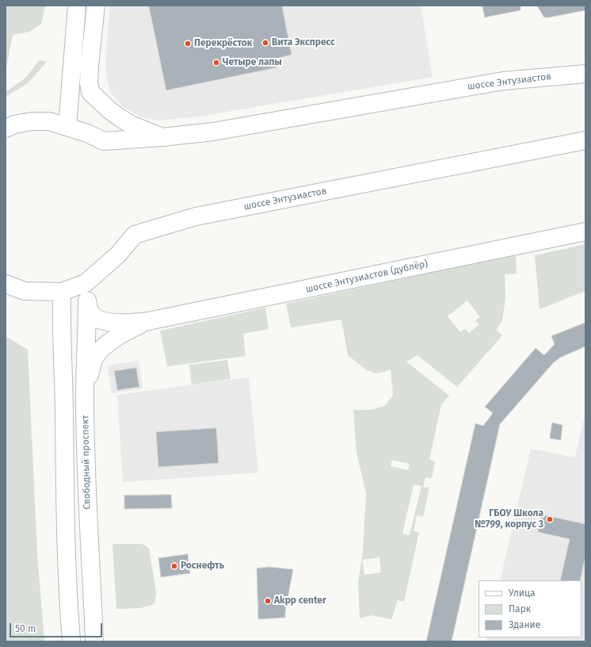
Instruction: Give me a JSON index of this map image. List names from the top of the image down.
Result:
{
  "streets": {
    "main road": ["шоссе Энтузиастов", "шоссе Энтузиастов (дублёр)", "Свободный проспект"]
  },
  "crossings": [
    ["шоссе Энтузиастов", "Свободный проспект"],
    ["шоссе Энтузиастов (дублёр)", "Свободный проспект"]
  ],
  "places": [
    "Вита Экспресс",
    "Перекрёсток",
    "Четыре лапы",
    "ГБОУ Школа №799, корпус 3",
    "Роснефть",
    "Akpp center"
  ],
  "legend": ["Улица", "Парк", "Здание"],
  "scale_bar": "50 m"
}
